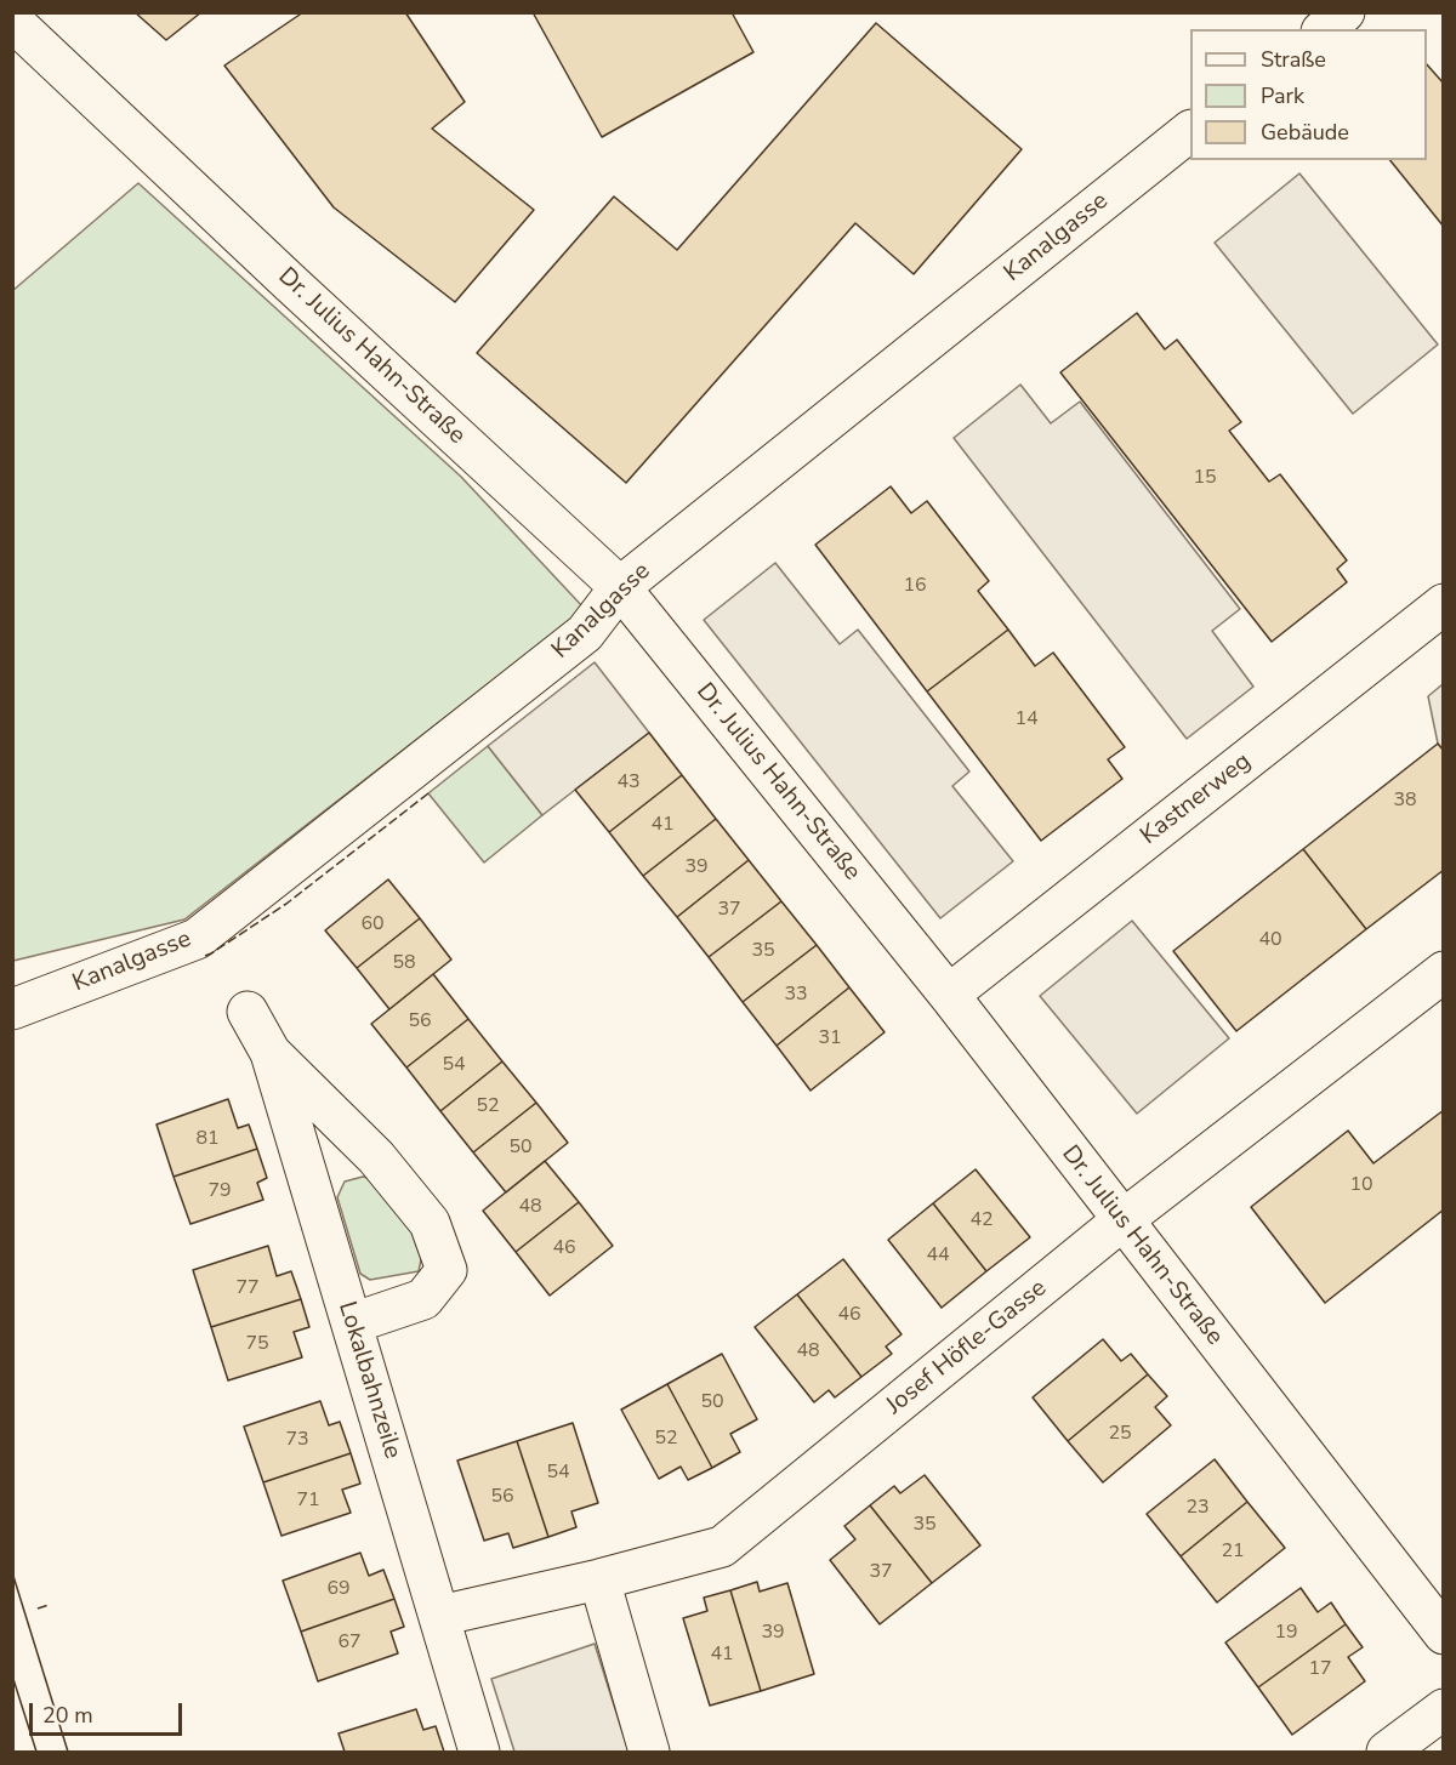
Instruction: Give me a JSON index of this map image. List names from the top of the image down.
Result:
{
  "streets": {
    "street": [
      "Kanalgasse",
      "Dr. Julius Hahn-Straße",
      "Kastnerweg",
      "Josef Höfle-Gasse",
      "Lokalbahnzeile"
    ]
  },
  "crossings": [
    ["Kanalgasse", "Dr. Julius Hahn-Straße"],
    ["Dr. Julius Hahn-Straße", "Kastnerweg"],
    ["Dr. Julius Hahn-Straße", "Josef Höfle-Gasse"],
    ["Josef Höfle-Gasse", "Lokalbahnzeile"]
  ],
  "house_numbers": [
    "15",
    "16",
    "14",
    "43",
    "38",
    "41",
    "39",
    "37",
    "60",
    "40",
    "35",
    "58",
    "33",
    "56",
    "31",
    "54",
    "52",
    "81",
    "50",
    "10",
    "79",
    "48",
    "42",
    "46",
    "44",
    "77",
    "46",
    "75",
    "48",
    "50",
    "25",
    "52",
    "73",
    "54",
    "56",
    "71",
    "23",
    "35",
    "21",
    "37",
    "69",
    "39",
    "19",
    "67",
    "41",
    "17"
  ],
  "legend": ["Straße", "Park", "Gebäude"],
  "scale_bar": "20 m"
}
